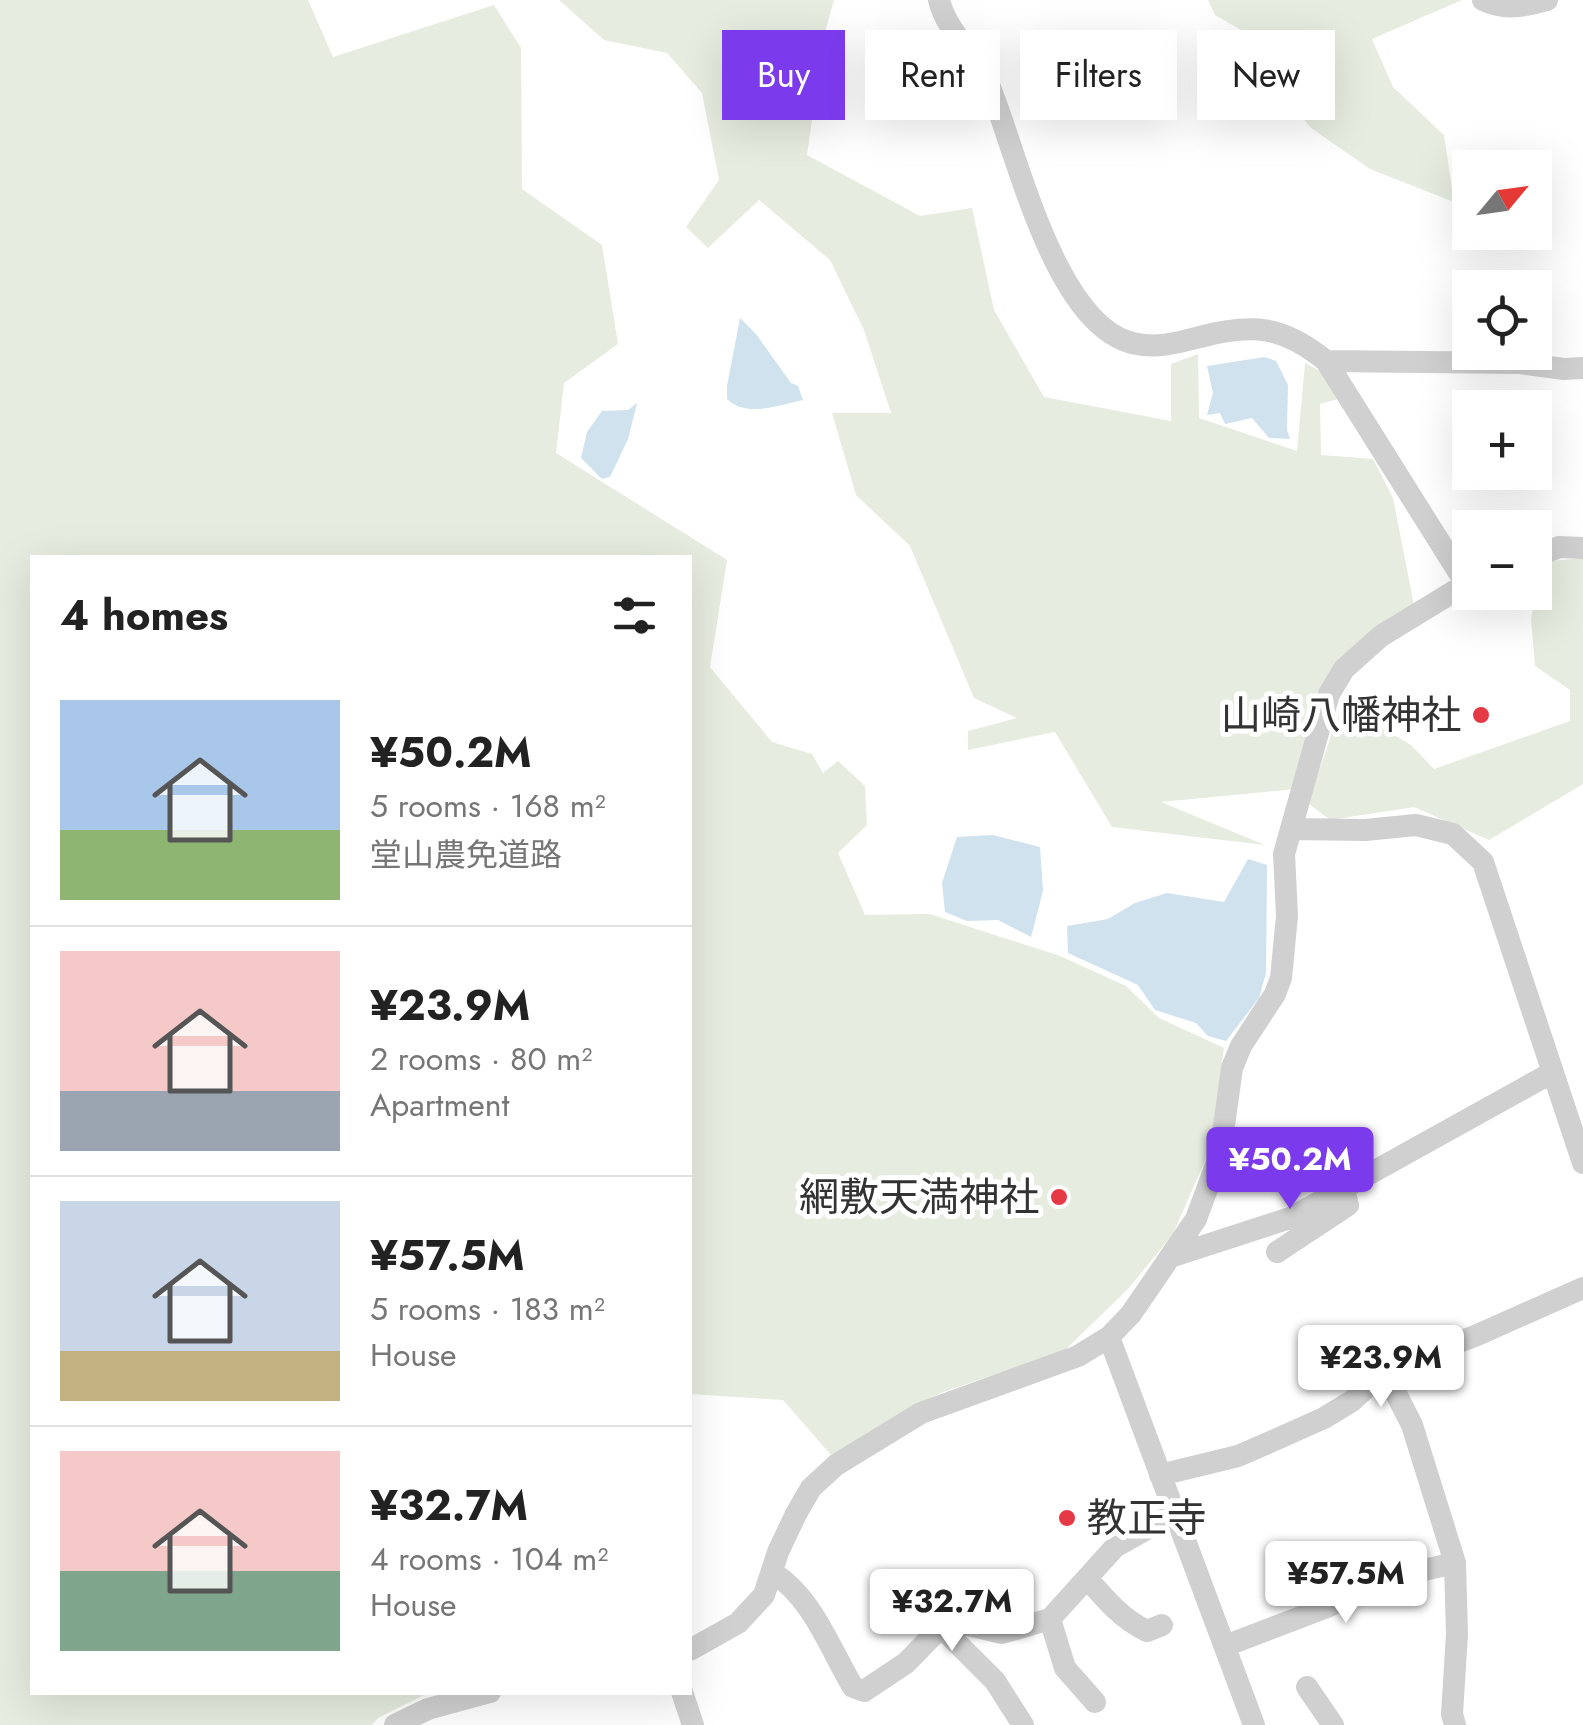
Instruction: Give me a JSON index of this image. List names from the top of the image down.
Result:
{
  "places": ["山崎八幡神社", "網敷天満神社", "教正寺"],
  "north": "top right",
  "page": {
    "chip": [
      "Buy",
      "Rent",
      "Filters",
      "New"
    ],
    "map_buttons": ["+", "−"],
    "heading": "4 homes",
    "list": [
      {
        "name": "¥50.2M",
        "note": "5 rooms · 168 m² · 堂山農免道路"
      },
      {
        "name": "¥23.9M",
        "note": "2 rooms · 80 m² · Apartment"
      },
      {
        "name": "¥57.5M",
        "note": "5 rooms · 183 m² · House"
      },
      {
        "name": "¥32.7M",
        "note": "4 rooms · 104 m² · House"
      }
    ],
    "price": [
      "¥50.2M",
      "¥23.9M",
      "¥57.5M",
      "¥32.7M"
    ]
  }
}
